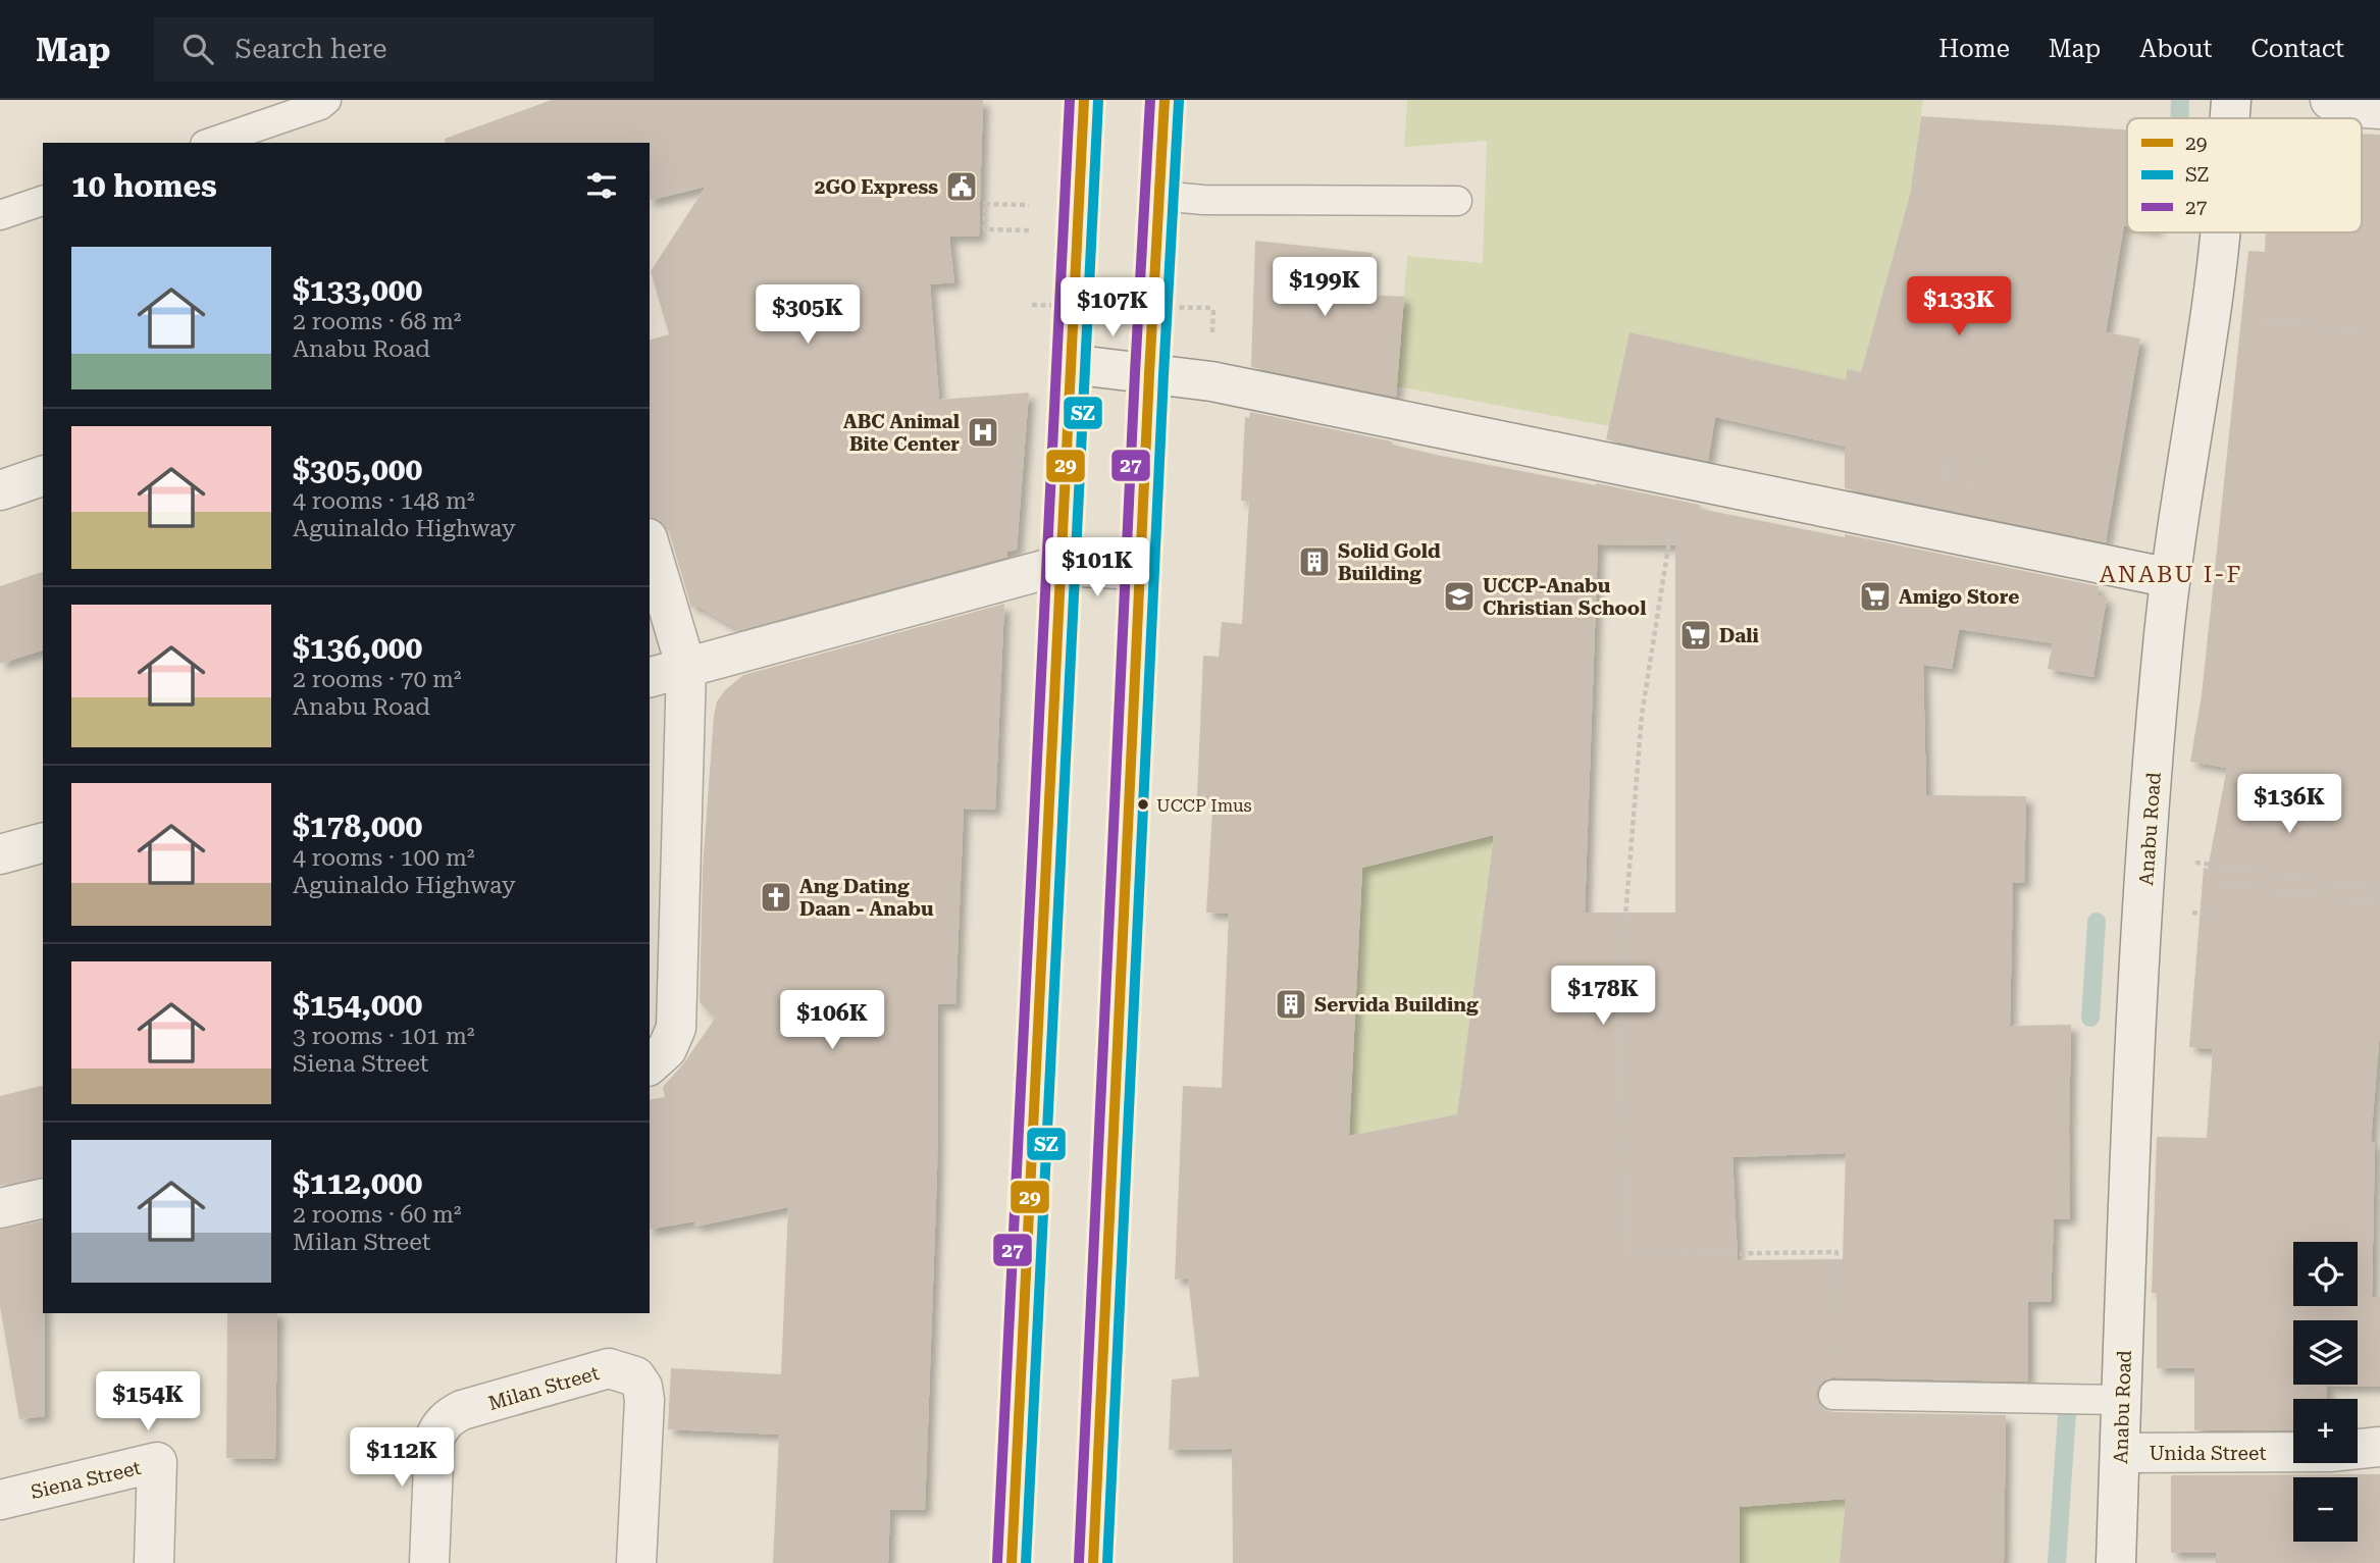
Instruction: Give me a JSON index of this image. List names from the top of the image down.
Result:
{
  "streets": {
    "street": [
      "Anabu Road",
      "Milan Street",
      "Unida Street",
      "Siena Street"
    ]
  },
  "crossings": [
    ["Anabu Road", "Unida Street"]
  ],
  "districts": ["ANABU I-F"],
  "places": {
    "public building": ["2GO Express"],
    "hospital": ["ABC Animal Bite Center"],
    "building": ["Solid Gold Building", "Servida Building"],
    "school or university": ["UCCP-Anabu Christian School"],
    "supermarket": ["Amigo Store", "Dali"],
    "other": ["UCCP Imus"],
    "church": ["Ang Dating Daan - Anabu"]
  },
  "lines": ["transit line 29", "transit line 27", "transit line SZ"],
  "legend": ["29", "SZ", "27"],
  "page": {
    "header": "Map",
    "search": "Search here",
    "nav": [
      "Home",
      "Map",
      "About",
      "Contact"
    ],
    "heading": "10 homes",
    "list": [
      {
        "name": "$133,000",
        "note": "2 rooms · 68 m² · Anabu Road"
      },
      {
        "name": "$305,000",
        "note": "4 rooms · 148 m² · Aguinaldo Highway"
      },
      {
        "name": "$136,000",
        "note": "2 rooms · 70 m² · Anabu Road"
      },
      {
        "name": "$178,000",
        "note": "4 rooms · 100 m² · Aguinaldo Highway"
      },
      {
        "name": "$154,000",
        "note": "3 rooms · 101 m² · Siena Street"
      },
      {
        "name": "$112,000",
        "note": "2 rooms · 60 m² · Milan Street"
      }
    ],
    "price": [
      "$199K",
      "$133K",
      "$107K",
      "$305K",
      "$101K",
      "$136K",
      "$178K",
      "$106K",
      "$154K",
      "$112K"
    ],
    "map_buttons": ["+", "−"]
  }
}
